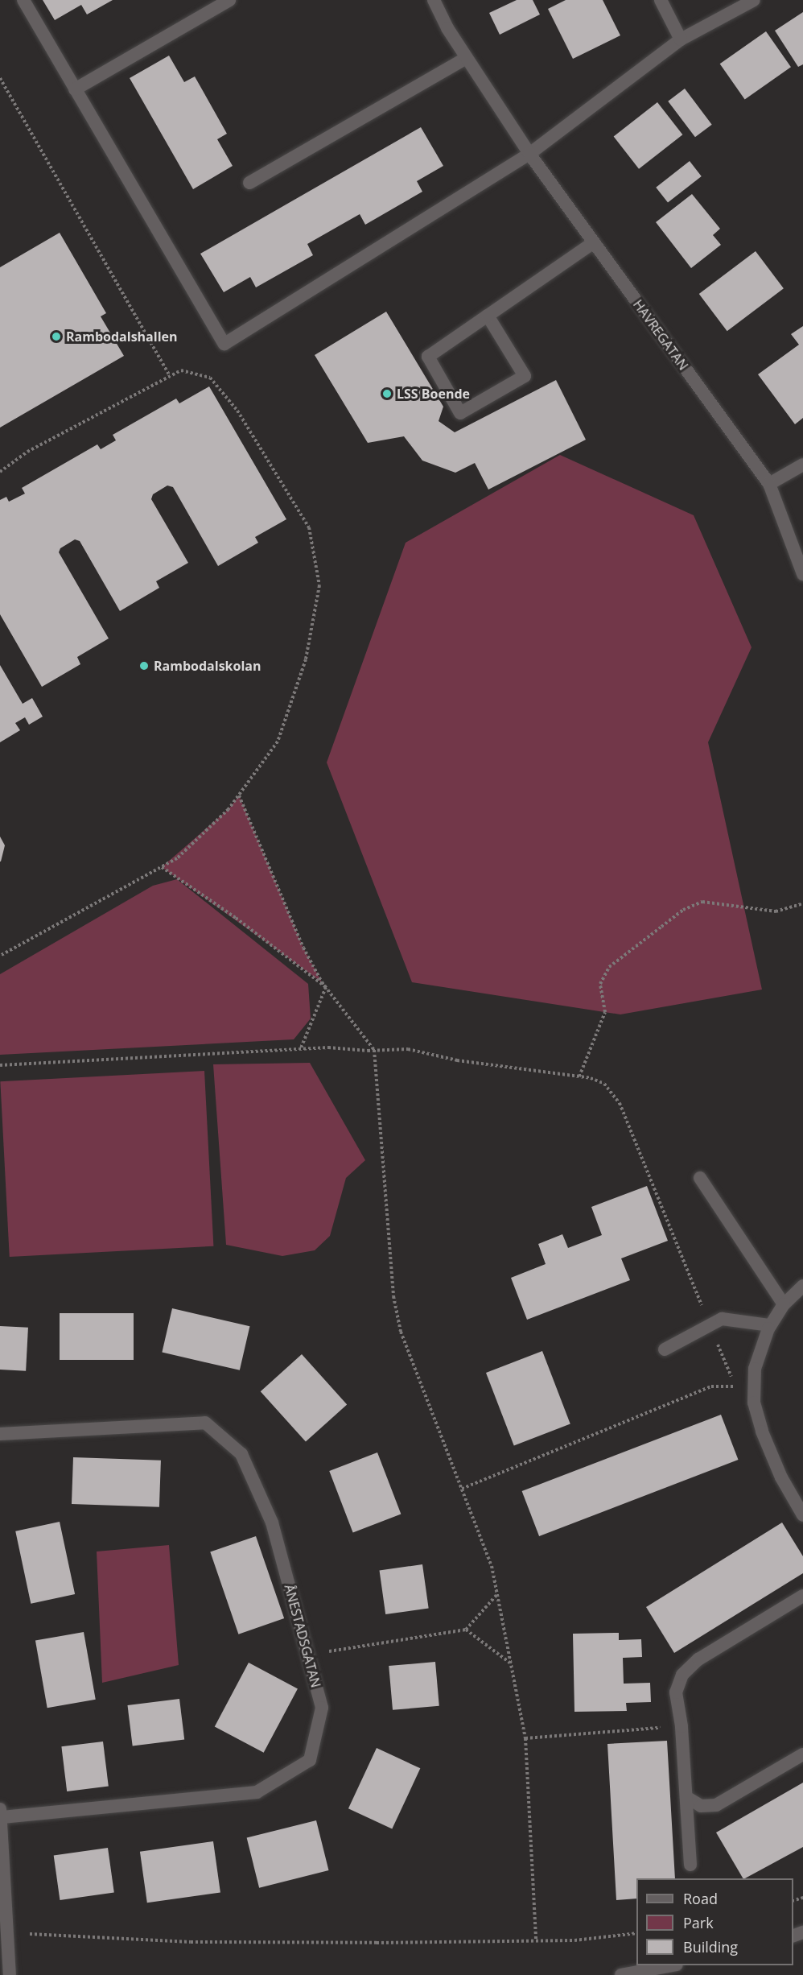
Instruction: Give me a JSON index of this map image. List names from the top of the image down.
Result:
{
  "streets": {
    "street": ["HAVREGATAN", "ÅNESTADSGATAN"]
  },
  "places": ["Rambodalshallen", "LSS Boende", "Rambodalskolan"],
  "legend": ["Road", "Park", "Building"]
}
